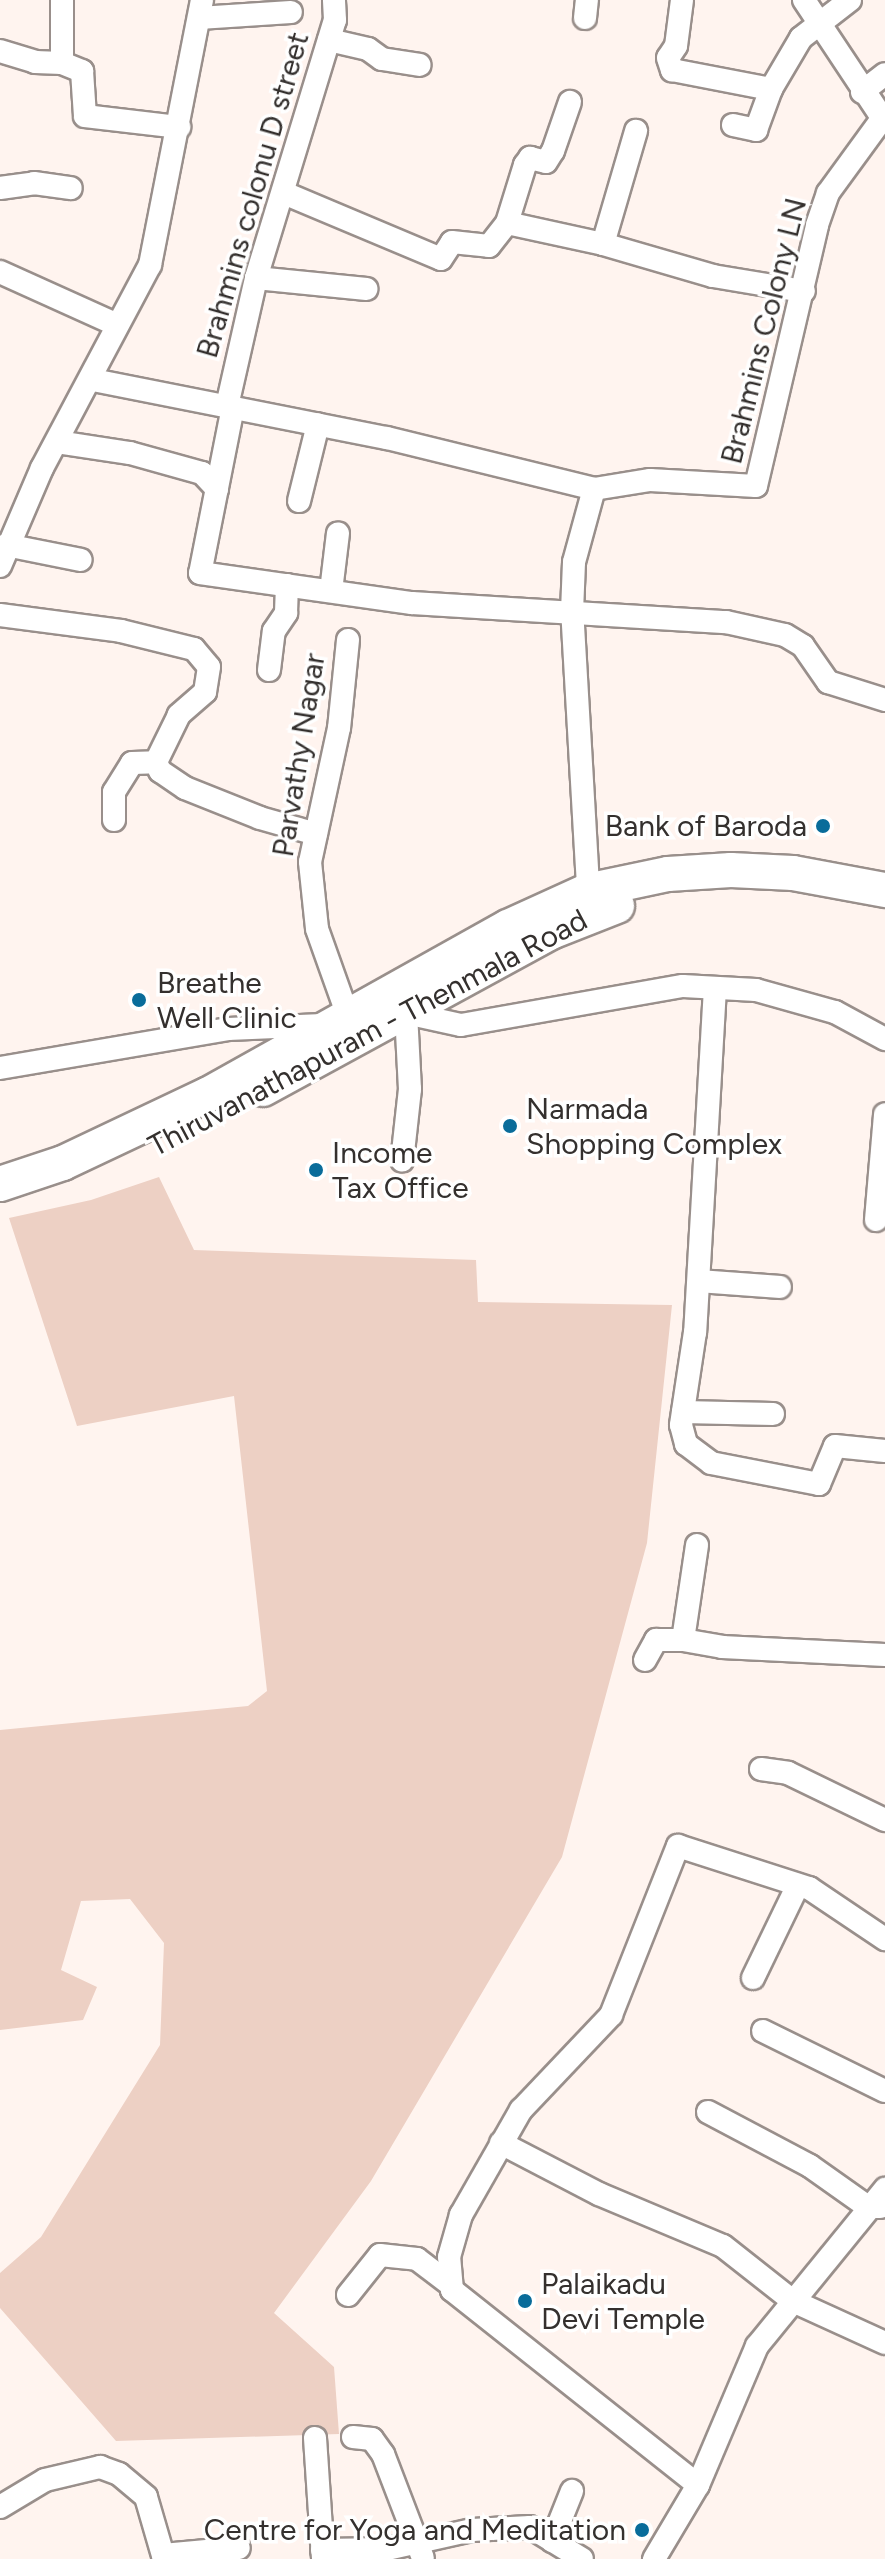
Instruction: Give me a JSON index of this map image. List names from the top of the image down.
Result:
{
  "streets": {
    "main road": ["Thiruvanathapuram - Thenmala Road"],
    "street": ["Brahmins colonu D street", "Brahmins Colony LN", "Parvathy Nagar"]
  },
  "crossings": [
    ["Parvathy Nagar", "Thiruvanathapuram - Thenmala Road"]
  ],
  "places": [
    "Bank of Baroda",
    "Breathe Well Clinic",
    "Narmada Shopping Complex",
    "Income Tax Office",
    "Palaikadu Devi Temple",
    "Centre for Yoga and Meditation"
  ]
}
